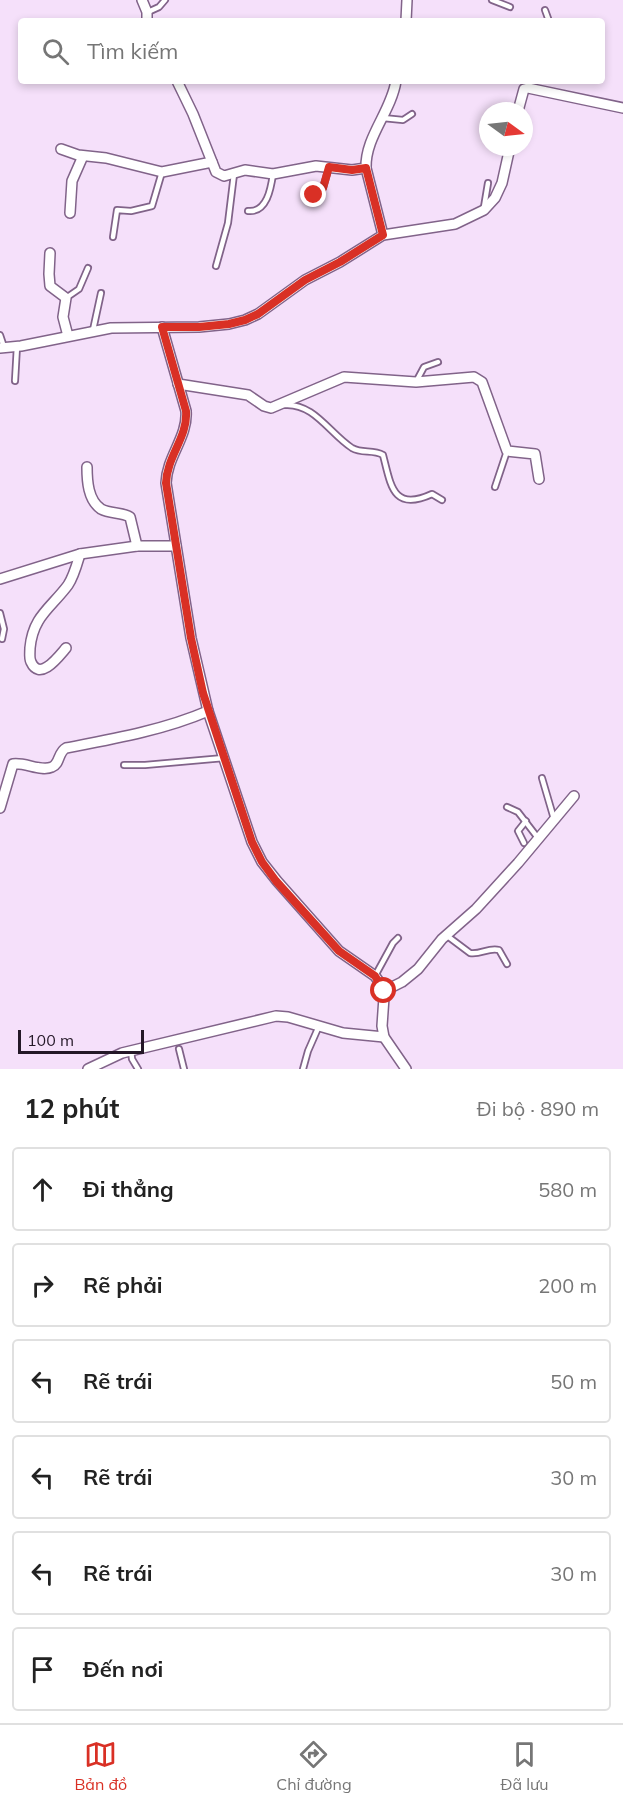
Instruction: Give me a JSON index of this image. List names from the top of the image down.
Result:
{
  "scale_bar": "100 m",
  "north": "right",
  "page": {
    "search": "Tìm kiếm",
    "scale": "100 m",
    "heading": ["12 phút", "Đi bộ · 890 m"],
    "list": [
      ["Đi thẳng", "580 m"],
      ["Rẽ phải", "200 m"],
      ["Rẽ trái", "50 m"],
      ["Rẽ trái", "30 m"],
      ["Rẽ trái", "30 m"],
      "Đến nơi"
    ],
    "nav": ["Bản đồ", "Chỉ đường", "Đã lưu"]
  }
}
